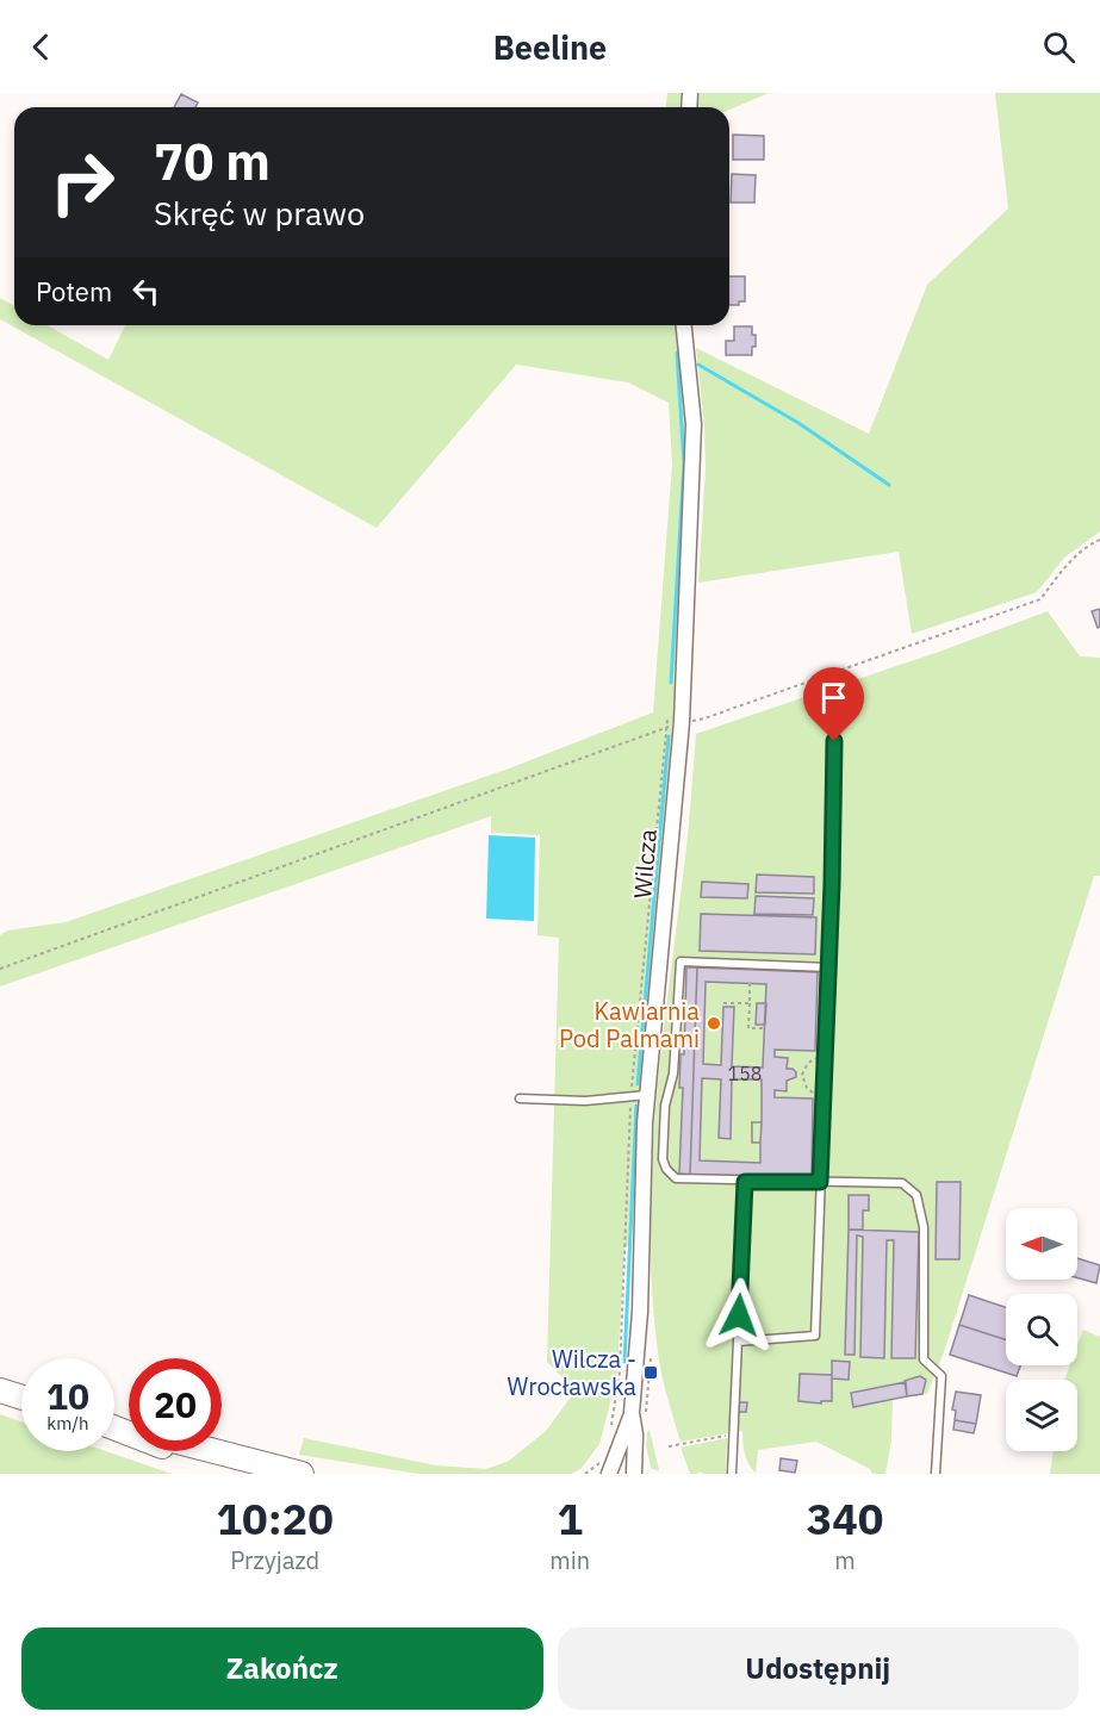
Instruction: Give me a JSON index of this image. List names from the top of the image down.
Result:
{
  "streets": {
    "street": ["Wilcza"]
  },
  "places": {
    "other": ["Kawiarnia Pod Palmami"],
    "transit": ["Wilcza - Wrocławska"]
  },
  "house_numbers": ["158"],
  "north": "left",
  "page": {
    "header": "Beeline",
    "turn": ["70 m", "Skręć w prawo"],
    "then": "Potem",
    "speed": "10 km/h",
    "limit": "20",
    "eta": [
      "10:20",
      "Przyjazd",
      "1",
      "min",
      "340",
      "m"
    ],
    "buttons": ["Zakończ", "Udostępnij"]
  }
}
